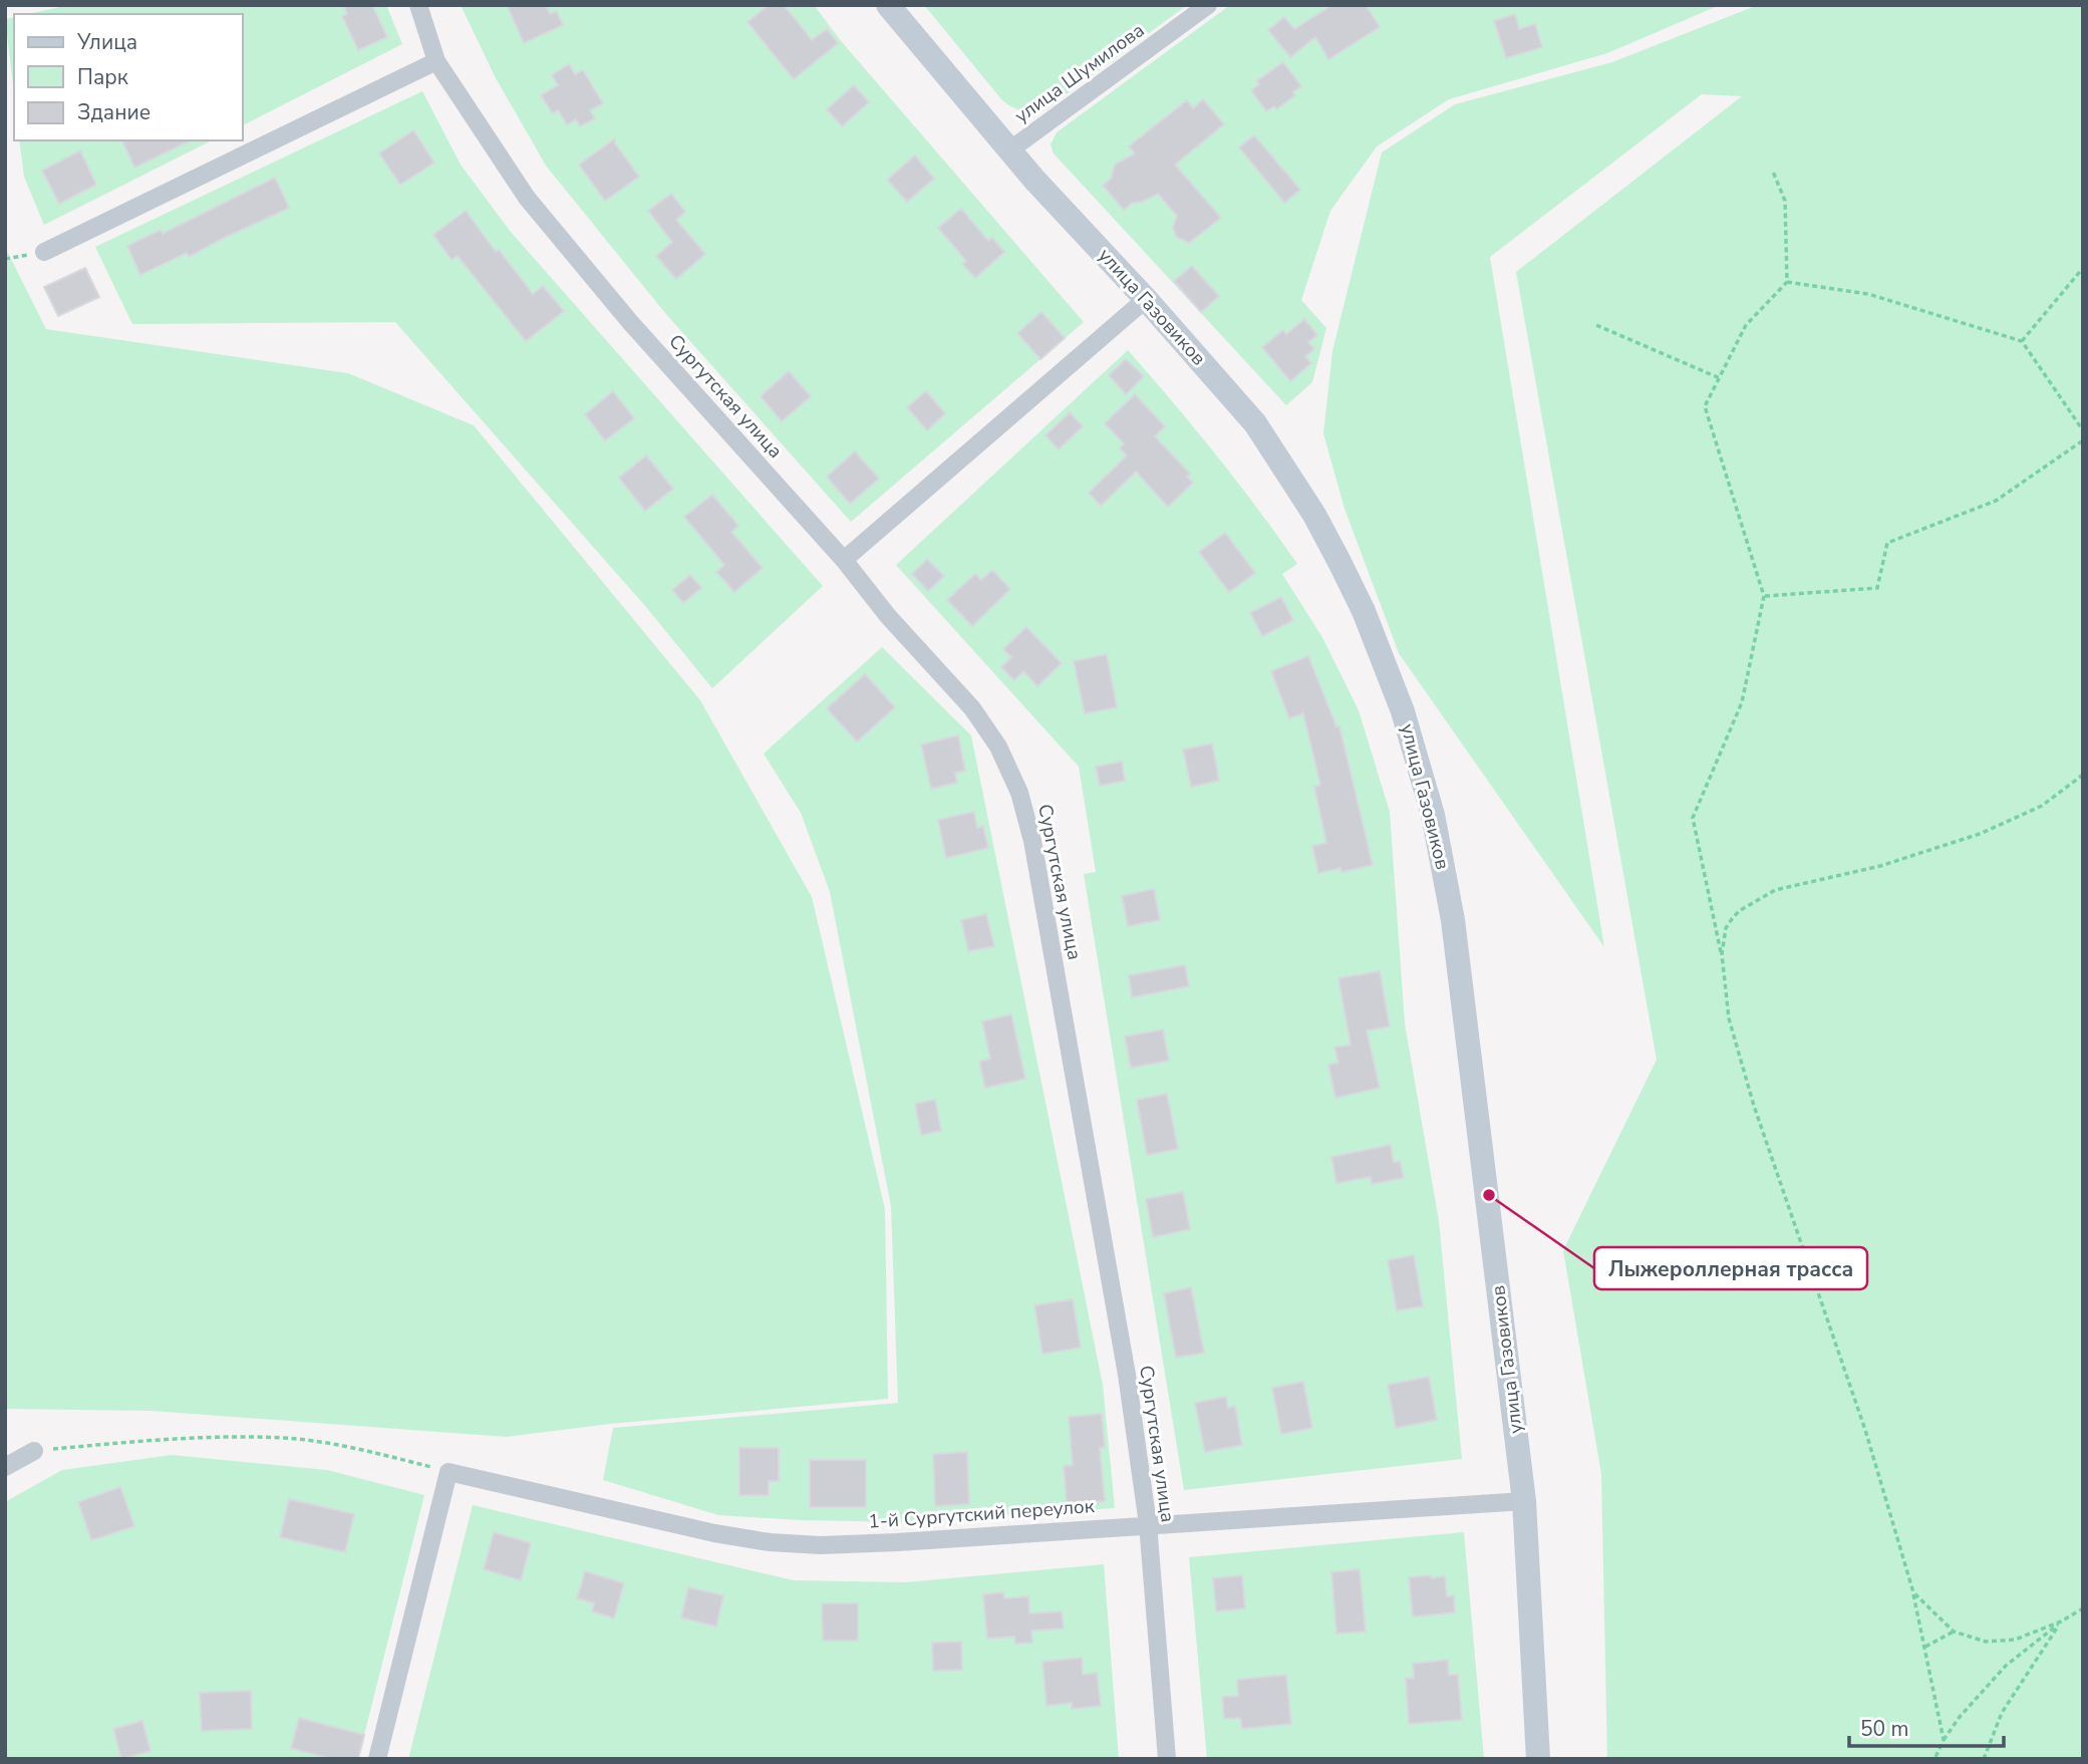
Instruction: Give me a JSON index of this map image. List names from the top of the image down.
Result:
{
  "streets": {
    "street": [
      "улица Шумилова",
      "улица Газовиков",
      "Сургутская улица",
      "1-й Сургутский переулок"
    ]
  },
  "crossings": [
    ["улица Шумилова", "улица Газовиков"],
    ["улица Газовиков", "1-й Сургутский переулок"],
    ["Сургутская улица", "1-й Сургутский переулок"]
  ],
  "places": ["Лыжероллерная трасса"],
  "legend": ["Улица", "Парк", "Здание"],
  "scale_bar": "50 m"
}
